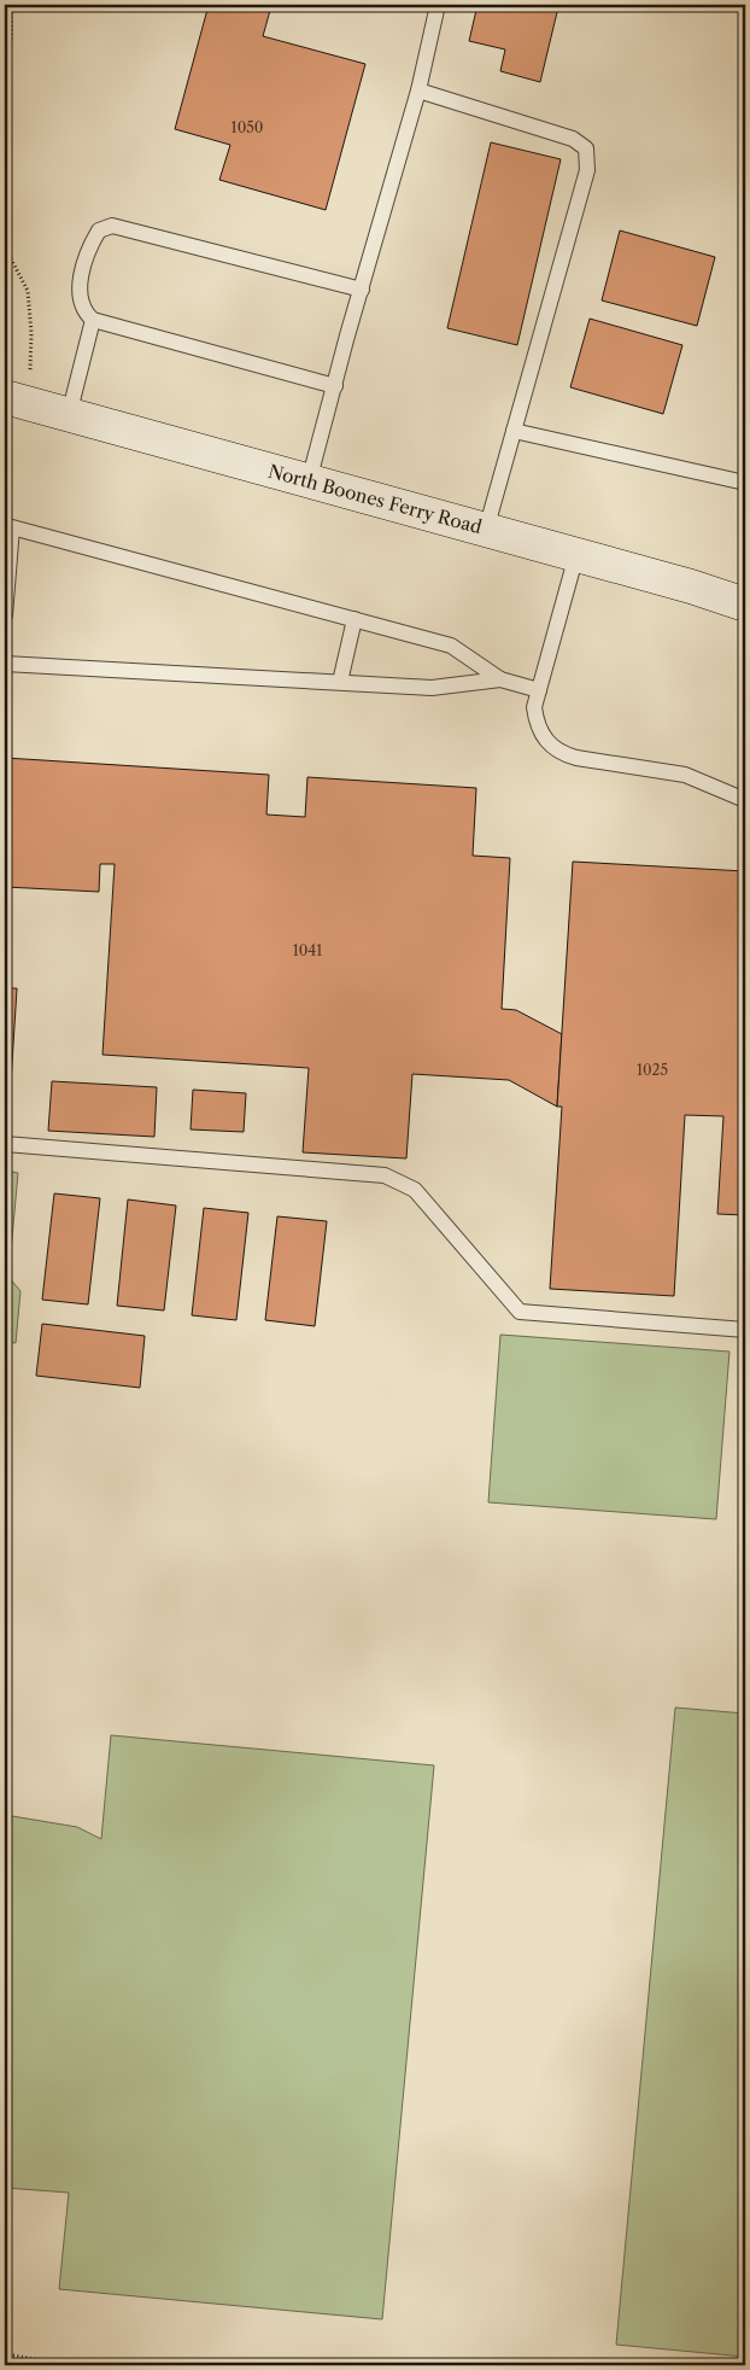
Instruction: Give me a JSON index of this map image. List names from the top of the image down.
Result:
{
  "streets": {
    "main road": ["North Boones Ferry Road"]
  },
  "house_numbers": ["1050", "1041", "1025"]
}
